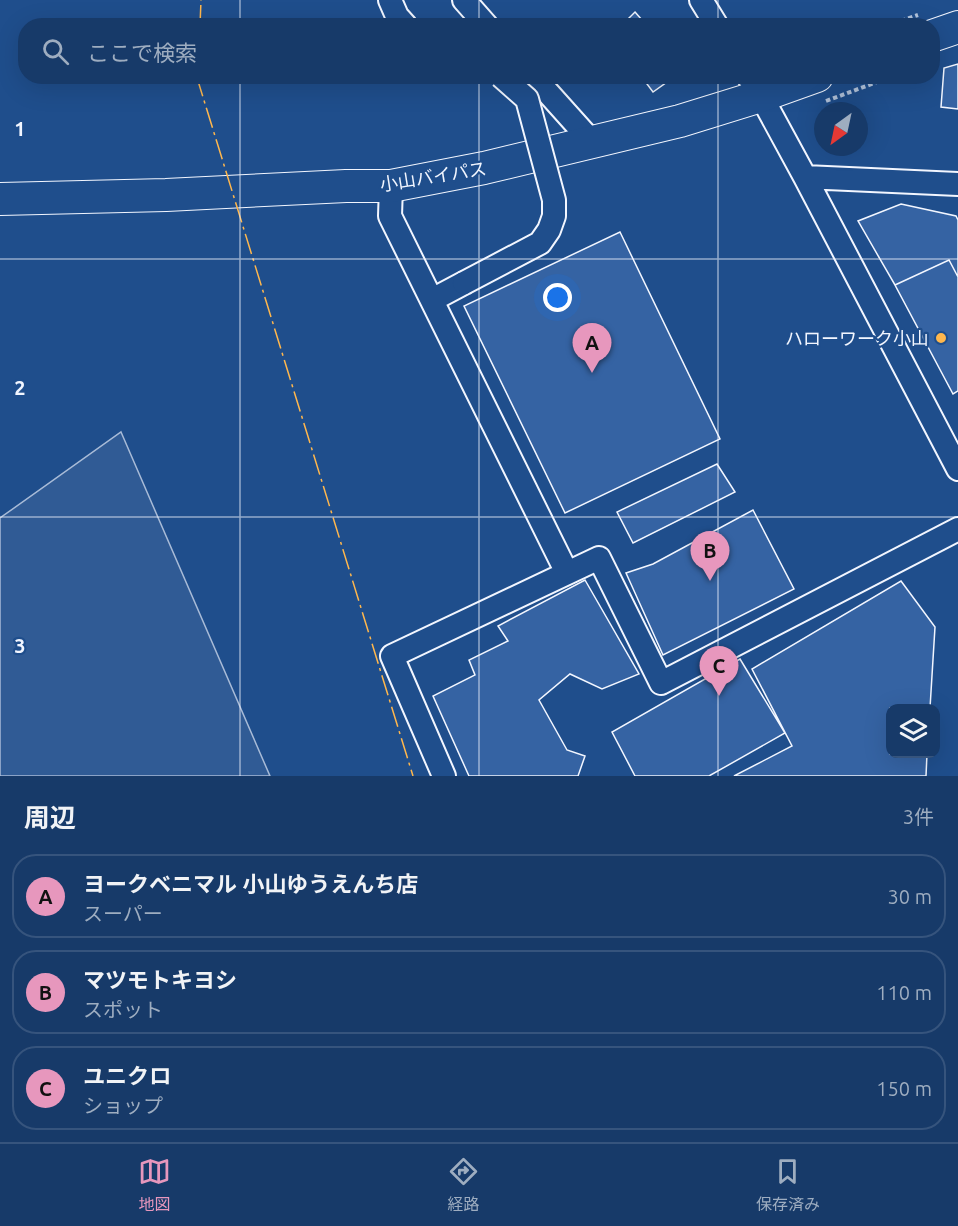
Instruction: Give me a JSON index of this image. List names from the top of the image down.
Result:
{
  "streets": {
    "highway": ["小山バイパス"]
  },
  "places": ["ハローワーク小山"],
  "north": "bottom left",
  "page": {
    "search": "ここで検索",
    "pins": ["A", "B", "C"],
    "heading": ["周辺", "3件"],
    "list": [
      {
        "mark": "A",
        "name": "ヨークベニマル 小山ゆうえんち店",
        "note": "スーパー",
        "value": "30 m"
      },
      {
        "mark": "B",
        "name": "マツモトキヨシ",
        "note": "スポット",
        "value": "110 m"
      },
      {
        "mark": "C",
        "name": "ユニクロ",
        "note": "ショップ",
        "value": "150 m"
      }
    ],
    "nav": ["地図", "経路", "保存済み"]
  },
  "grid": {
    "rows": ["1", "2", "3"]
  }
}
